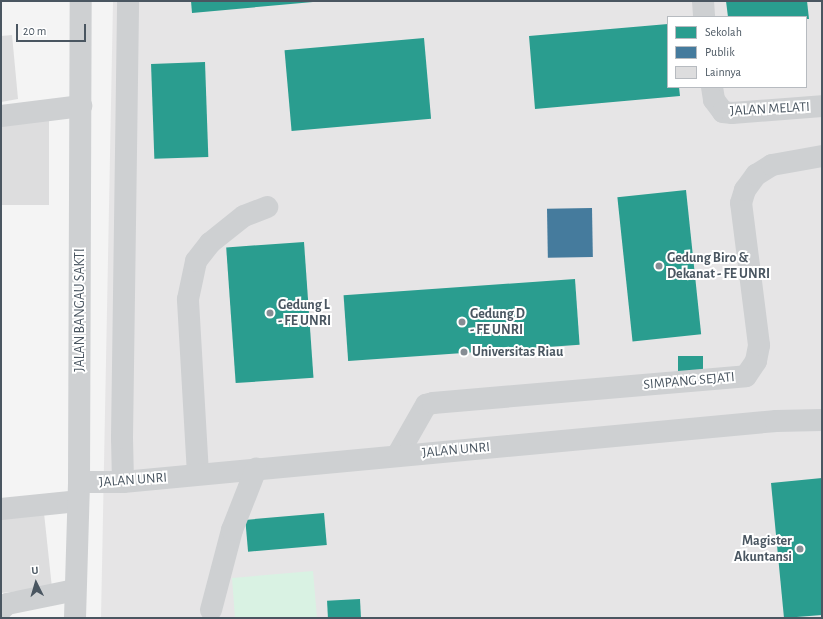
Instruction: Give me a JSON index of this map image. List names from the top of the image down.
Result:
{
  "streets": {
    "street": [
      "JALAN MELATI",
      "JALAN BANGAU SAKTI",
      "SIMPANG SEJATI",
      "JALAN UNRI"
    ]
  },
  "crossings": [
    ["JALAN BANGAU SAKTI", "JALAN UNRI"],
    ["SIMPANG SEJATI", "JALAN UNRI"]
  ],
  "places": [
    "Gedung Biro & Dekanat - FE UNRI",
    "Gedung L - FE UNRI",
    "Gedung D - FE UNRI",
    "Universitas Riau",
    "Magister Akuntansi"
  ],
  "legend": ["Sekolah", "Publik", "Lainnya"],
  "scale_bar": "20 m",
  "north": "top"
}
